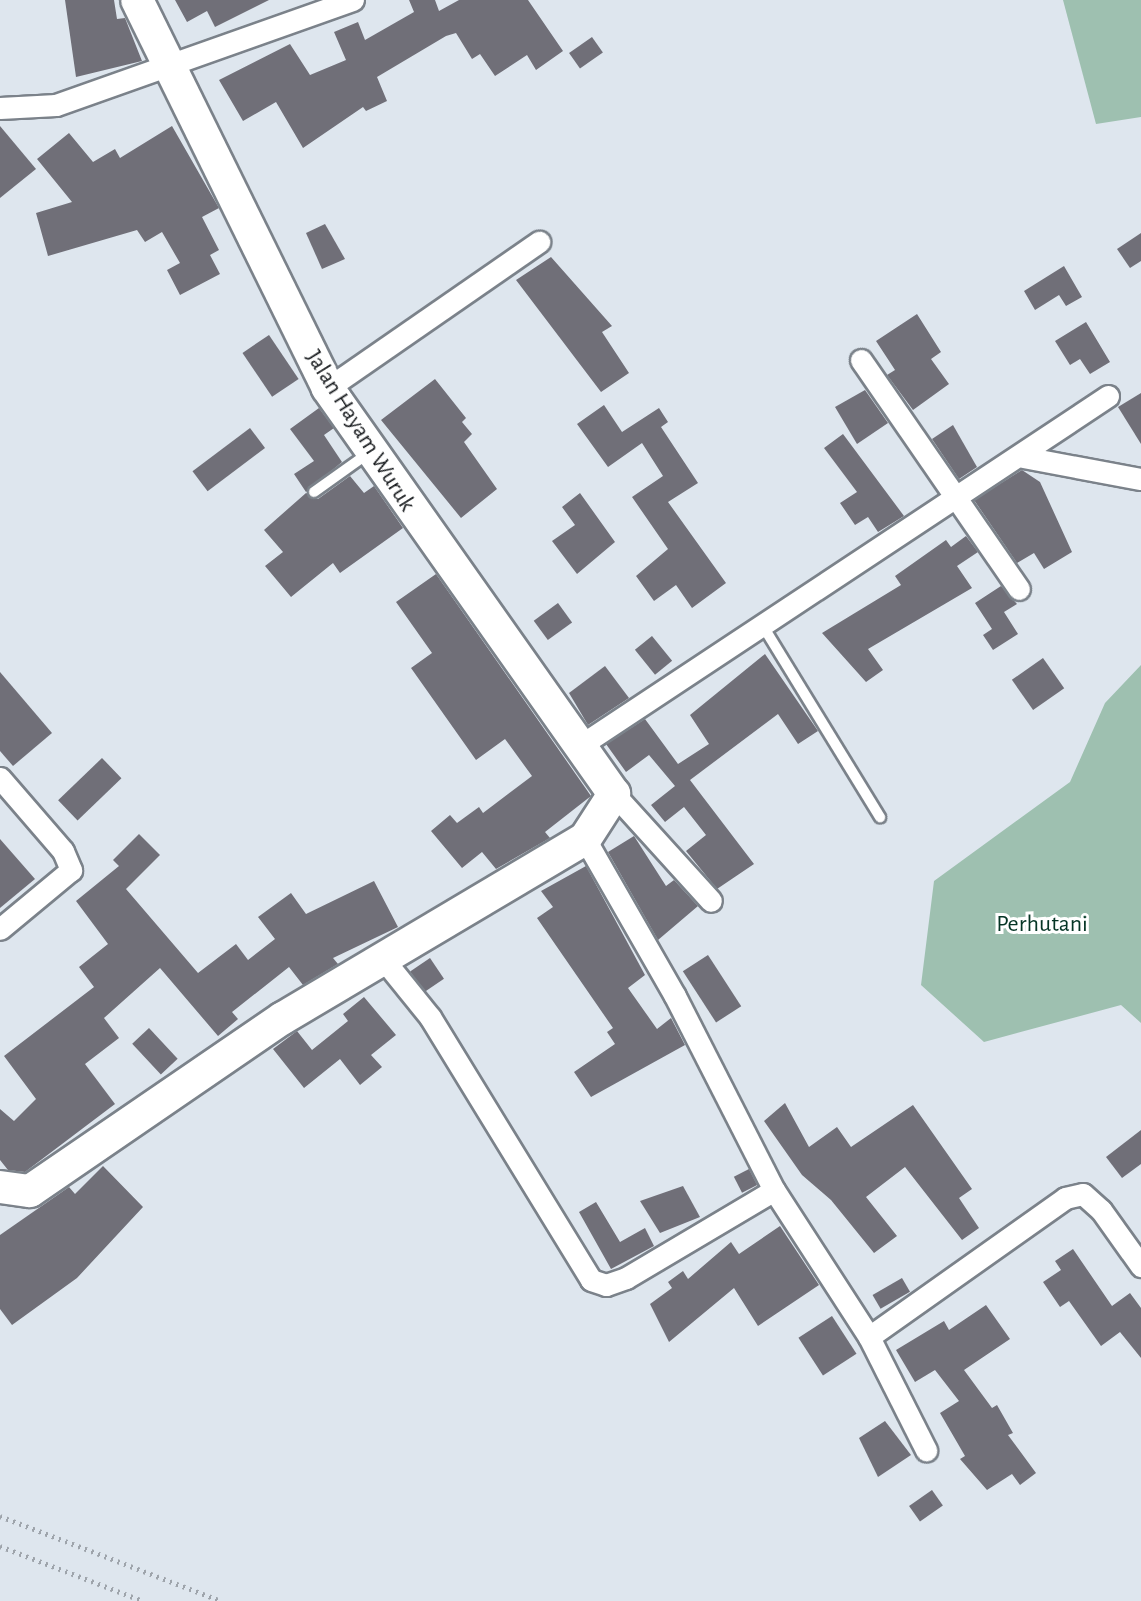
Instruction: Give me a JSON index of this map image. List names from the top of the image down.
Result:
{
  "streets": {
    "street": ["Jalan Hayam Wuruk"]
  },
  "parks": ["Perhutani"]
}
